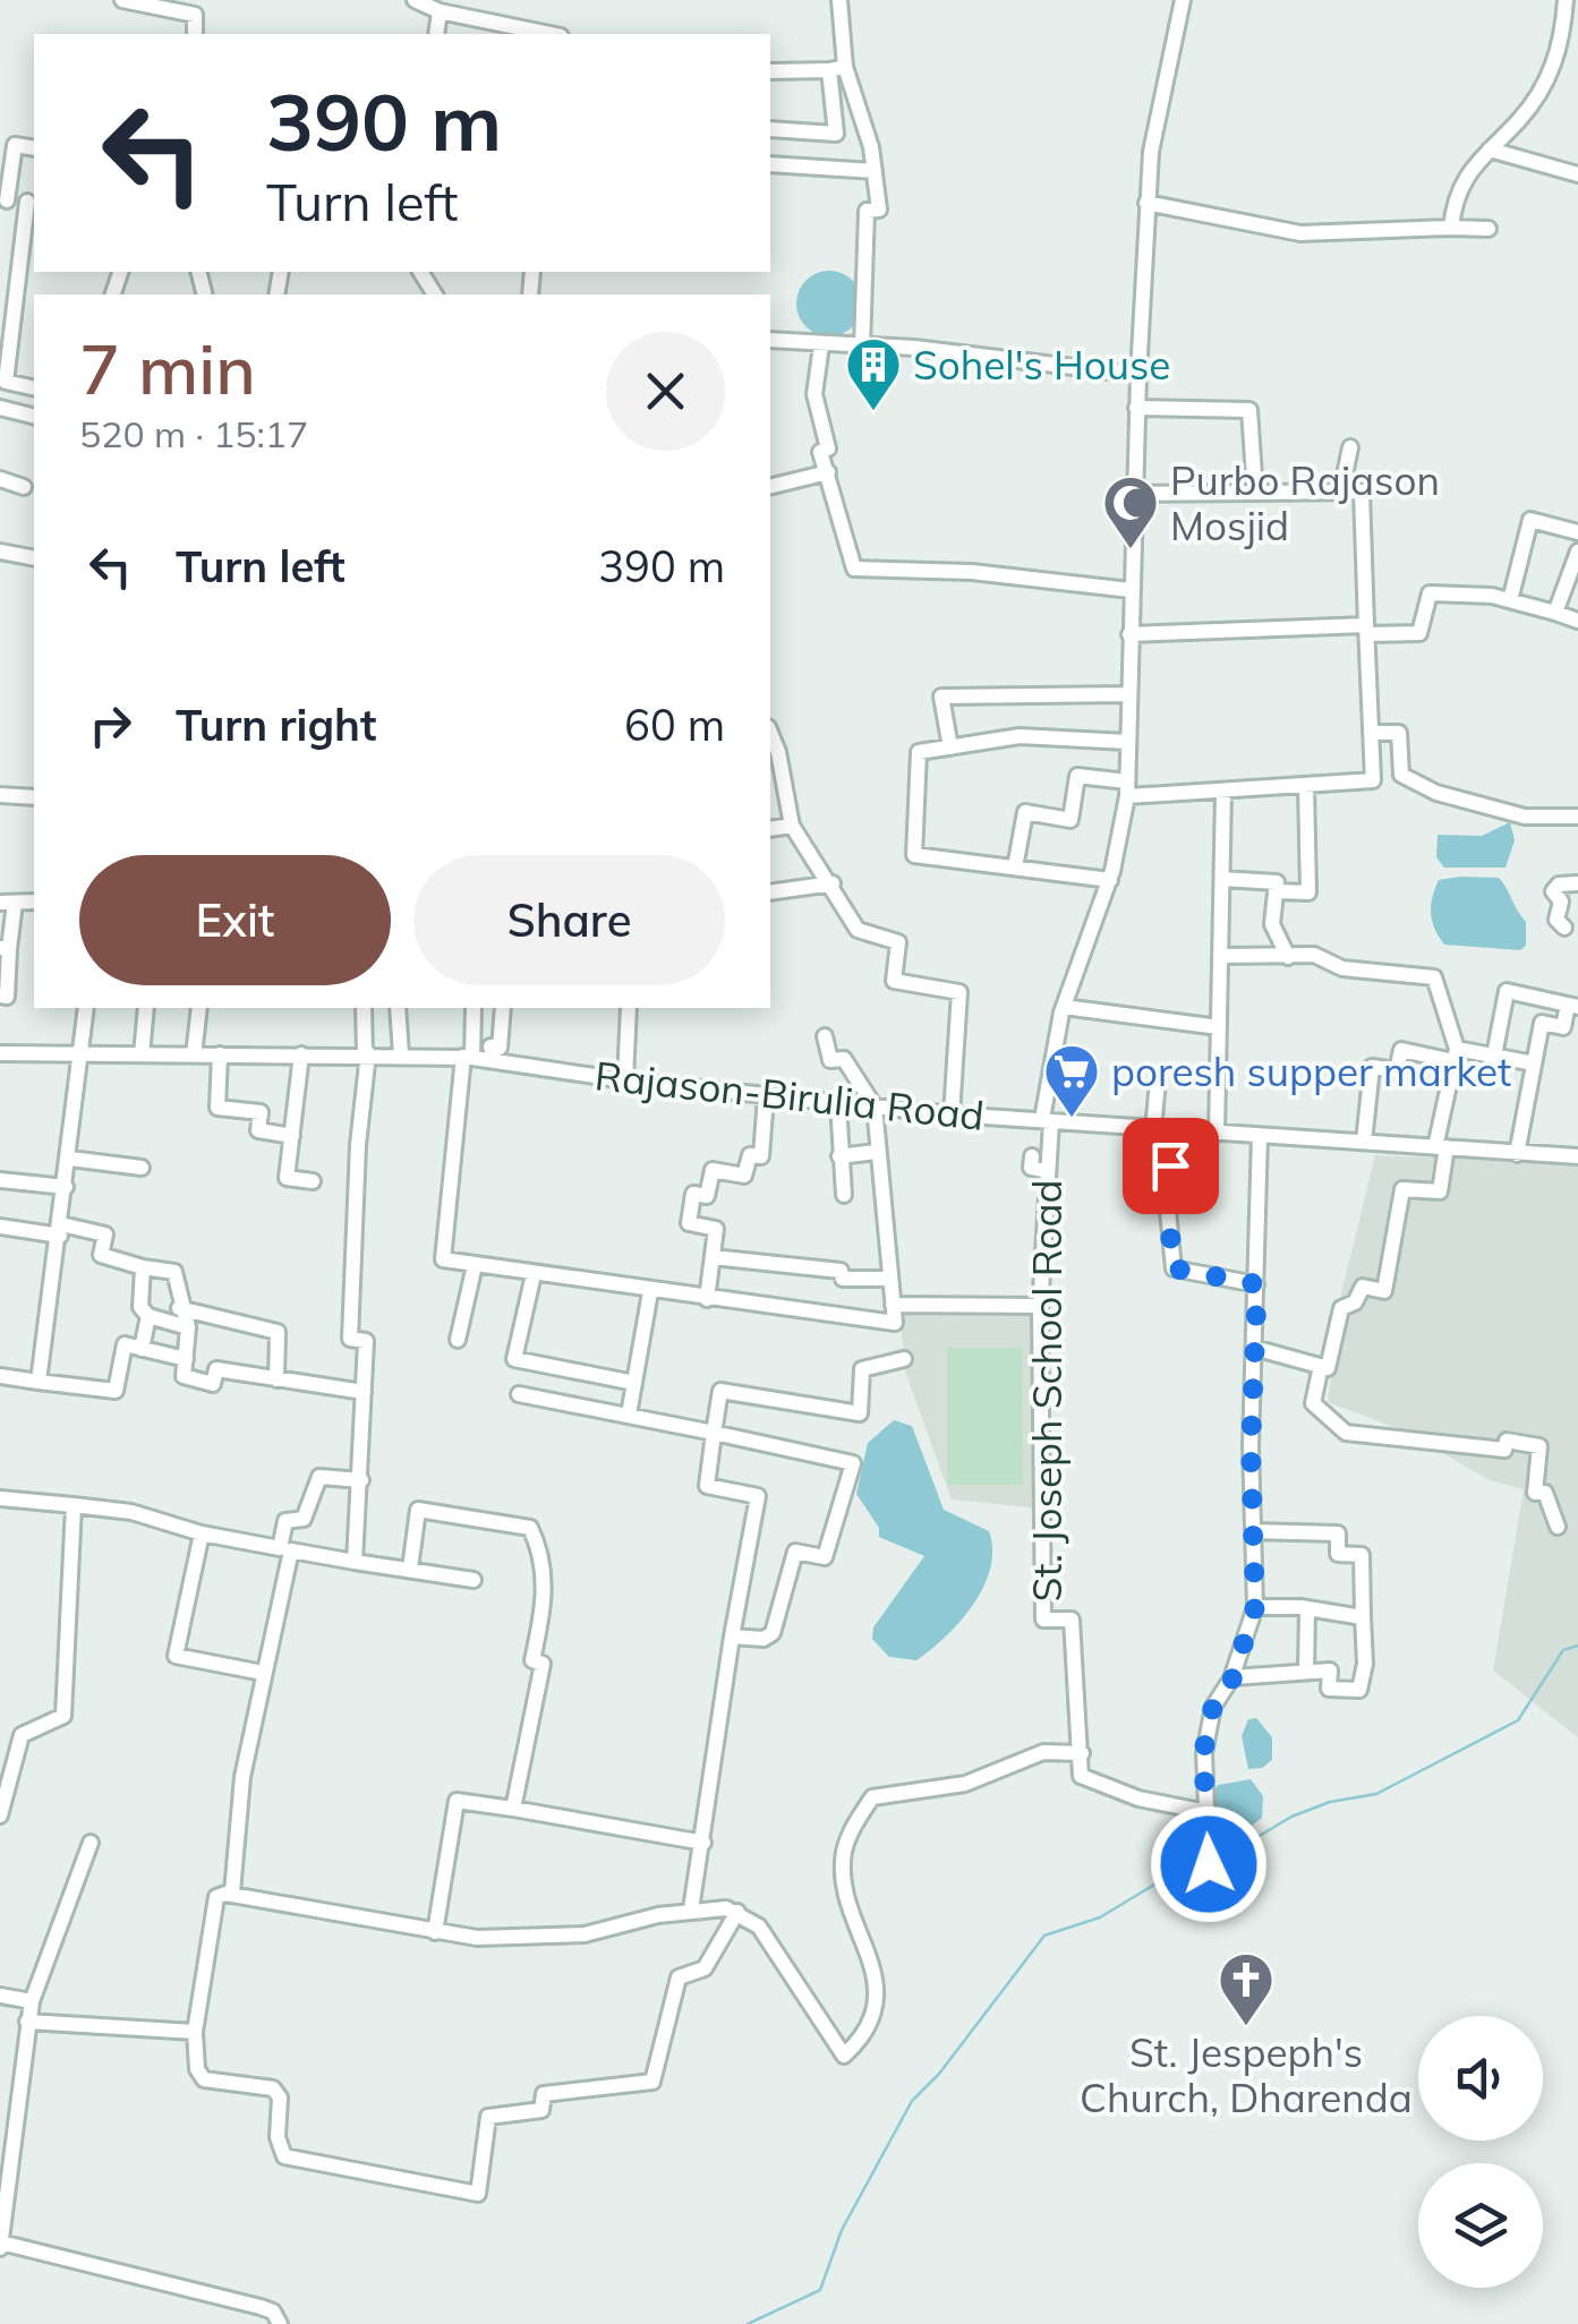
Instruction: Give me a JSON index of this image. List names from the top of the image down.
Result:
{
  "streets": {
    "street": ["Rajason-Birulia Road", "St. Joseph School Road"]
  },
  "crossings": [
    ["Rajason-Birulia Road", "St. Joseph School Road"]
  ],
  "places": {
    "building": ["Sohel's House"],
    "mosque": ["Purbo Rajason Mosjid"],
    "supermarket": ["poresh supper market"],
    "church": ["St. Jespeph's Church, Dharenda"]
  },
  "page": {
    "turn": ["390 m", "Turn left"],
    "heading": ["7 min", "520 m · 15:17"],
    "list": [
      {
        "name": "Turn left",
        "value": "390 m"
      },
      {
        "name": "Turn right",
        "value": "60 m"
      }
    ],
    "buttons": ["Exit", "Share"]
  }
}
